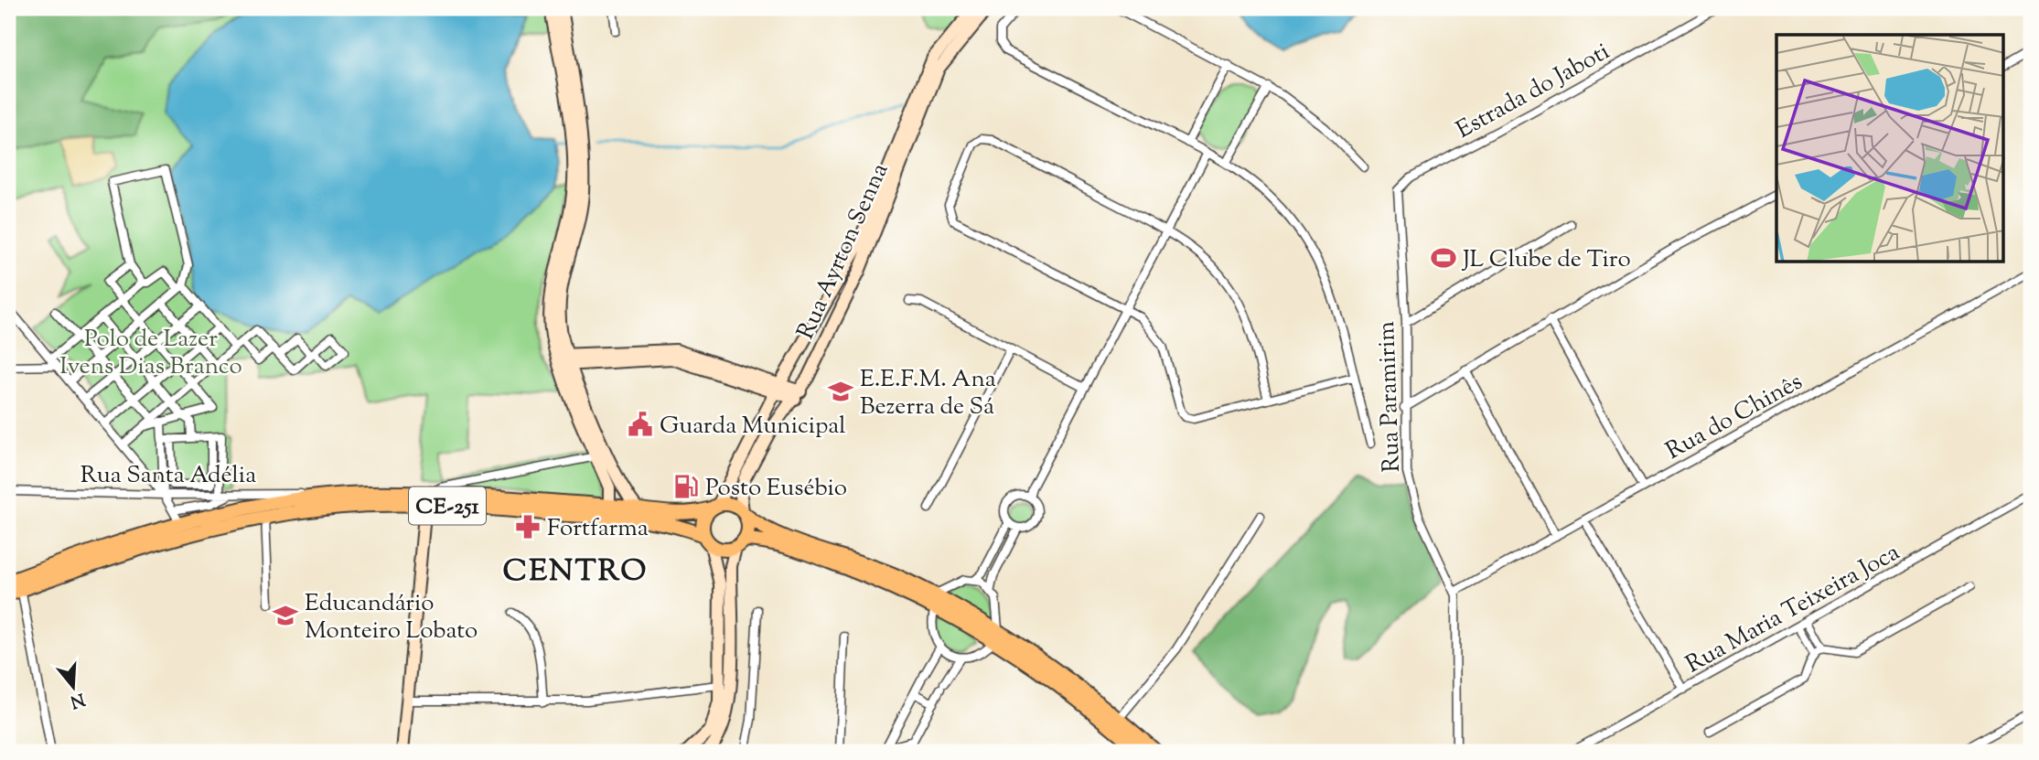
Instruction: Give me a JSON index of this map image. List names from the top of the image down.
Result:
{
  "streets": {
    "main road": ["CE-251"],
    "street": [
      "Estrada do Jaboti",
      "Rua Ayrton Senna",
      "Rua Paramirim",
      "Rua do Chinês",
      "Rua Santa Adélia",
      "Rua Maria Teixeira Joca"
    ]
  },
  "crossings": [
    ["Estrada do Jaboti", "Rua Paramirim"],
    ["Rua Ayrton Senna", "CE-251"],
    ["Rua Paramirim", "Rua do Chinês"],
    ["Rua Santa Adélia", "CE-251"]
  ],
  "districts": ["CENTRO"],
  "parks": ["Polo de Lazer Ivens Dias Branco"],
  "places": {
    "sports": ["JL Clube de Tiro"],
    "school or university": ["E.E.F.M. Ana Bezerra de Sá", "Educandário Monteiro Lobato"],
    "public building": ["Guarda Municipal"],
    "fuel station": ["Posto Eusébio"],
    "pharmacy": ["Fortfarma"]
  },
  "north": "bottom"
}
